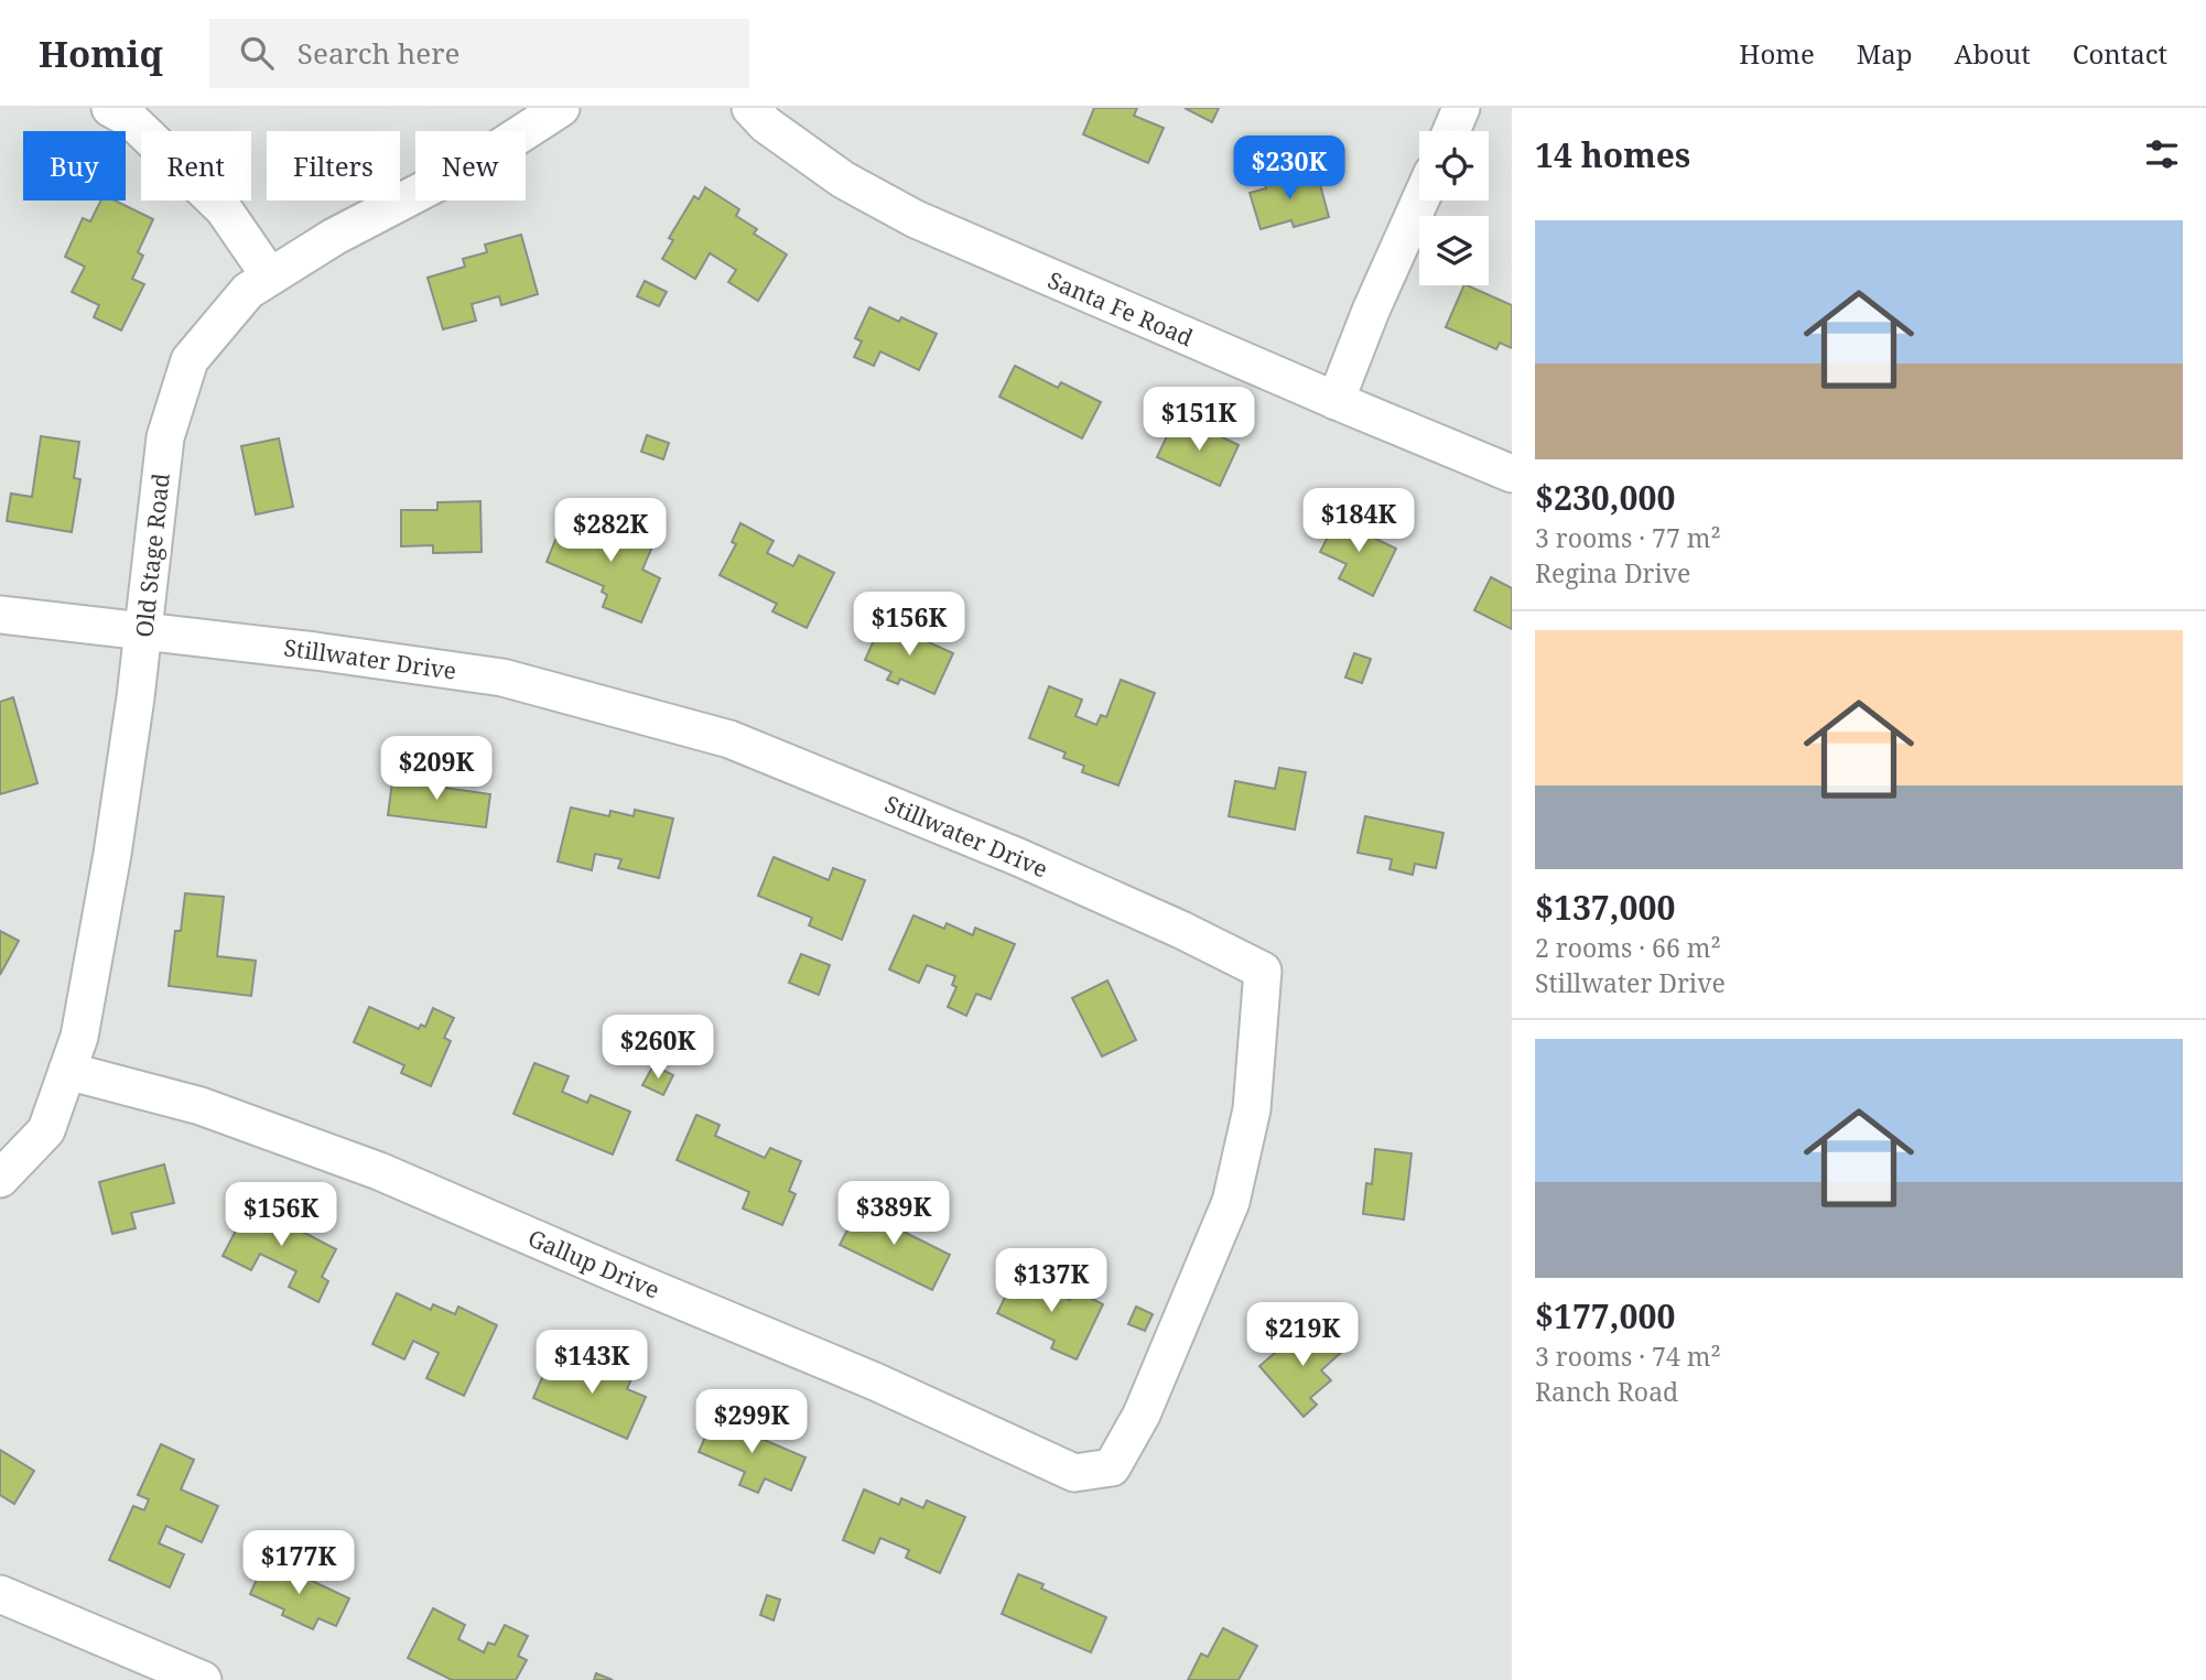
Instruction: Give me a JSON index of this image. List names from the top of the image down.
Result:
{
  "streets": {
    "street": [
      "Santa Fe Road",
      "Old Stage Road",
      "Stillwater Drive",
      "Gallup Drive"
    ]
  },
  "crossings": [
    ["Old Stage Road", "Stillwater Drive"],
    ["Old Stage Road", "Gallup Drive"],
    ["Stillwater Drive", "Gallup Drive"]
  ],
  "page": {
    "header": "Homiq",
    "search": "Search here",
    "nav": [
      "Home",
      "Map",
      "About",
      "Contact"
    ],
    "heading": "14 homes",
    "chip": [
      "Buy",
      "Rent",
      "Filters",
      "New"
    ],
    "price": [
      "$230K",
      "$151K",
      "$184K",
      "$282K",
      "$156K",
      "$209K",
      "$260K",
      "$389K",
      "$156K",
      "$137K",
      "$219K",
      "$143K",
      "$299K",
      "$177K"
    ],
    "list": [
      {
        "name": "$230,000",
        "note": "3 rooms · 77 m² · Regina Drive"
      },
      {
        "name": "$137,000",
        "note": "2 rooms · 66 m² · Stillwater Drive"
      },
      {
        "name": "$177,000",
        "note": "3 rooms · 74 m² · Ranch Road"
      }
    ]
  }
}
